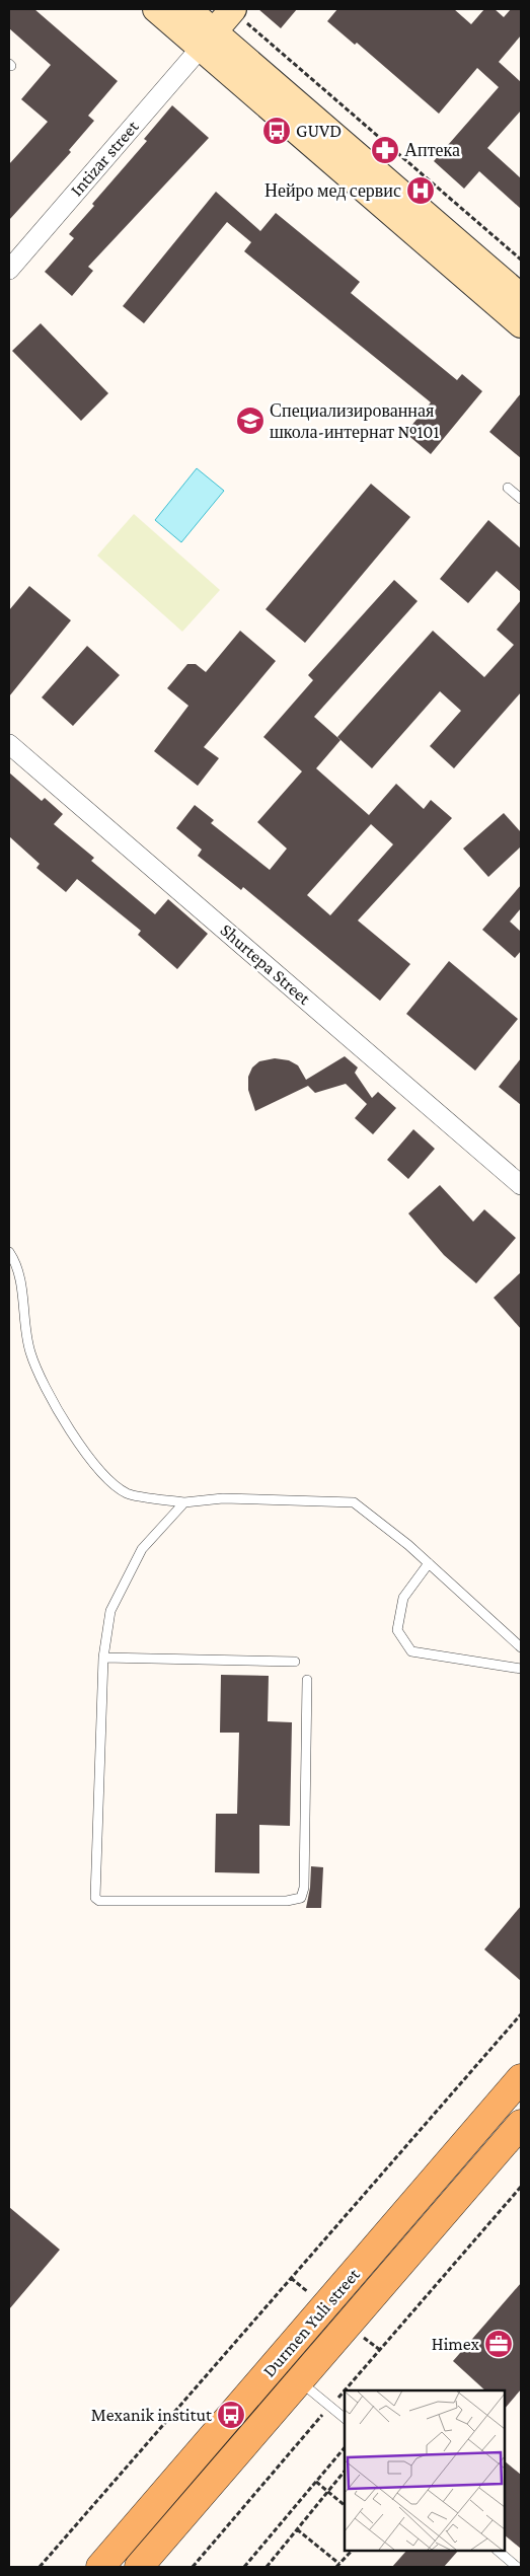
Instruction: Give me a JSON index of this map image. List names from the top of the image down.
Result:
{
  "streets": {
    "main road": ["Intizаr street", "Durmen Yuli street"],
    "street": ["Shurtepa Street"]
  },
  "places": {
    "bus stop": ["GUVD", "Mexanik institut"],
    "pharmacy": ["Аптека"],
    "hospital": ["Нейро мед сервис"],
    "school or university": ["Специализированная школа-интернат №101"],
    "office": ["Himex"]
  }
}
